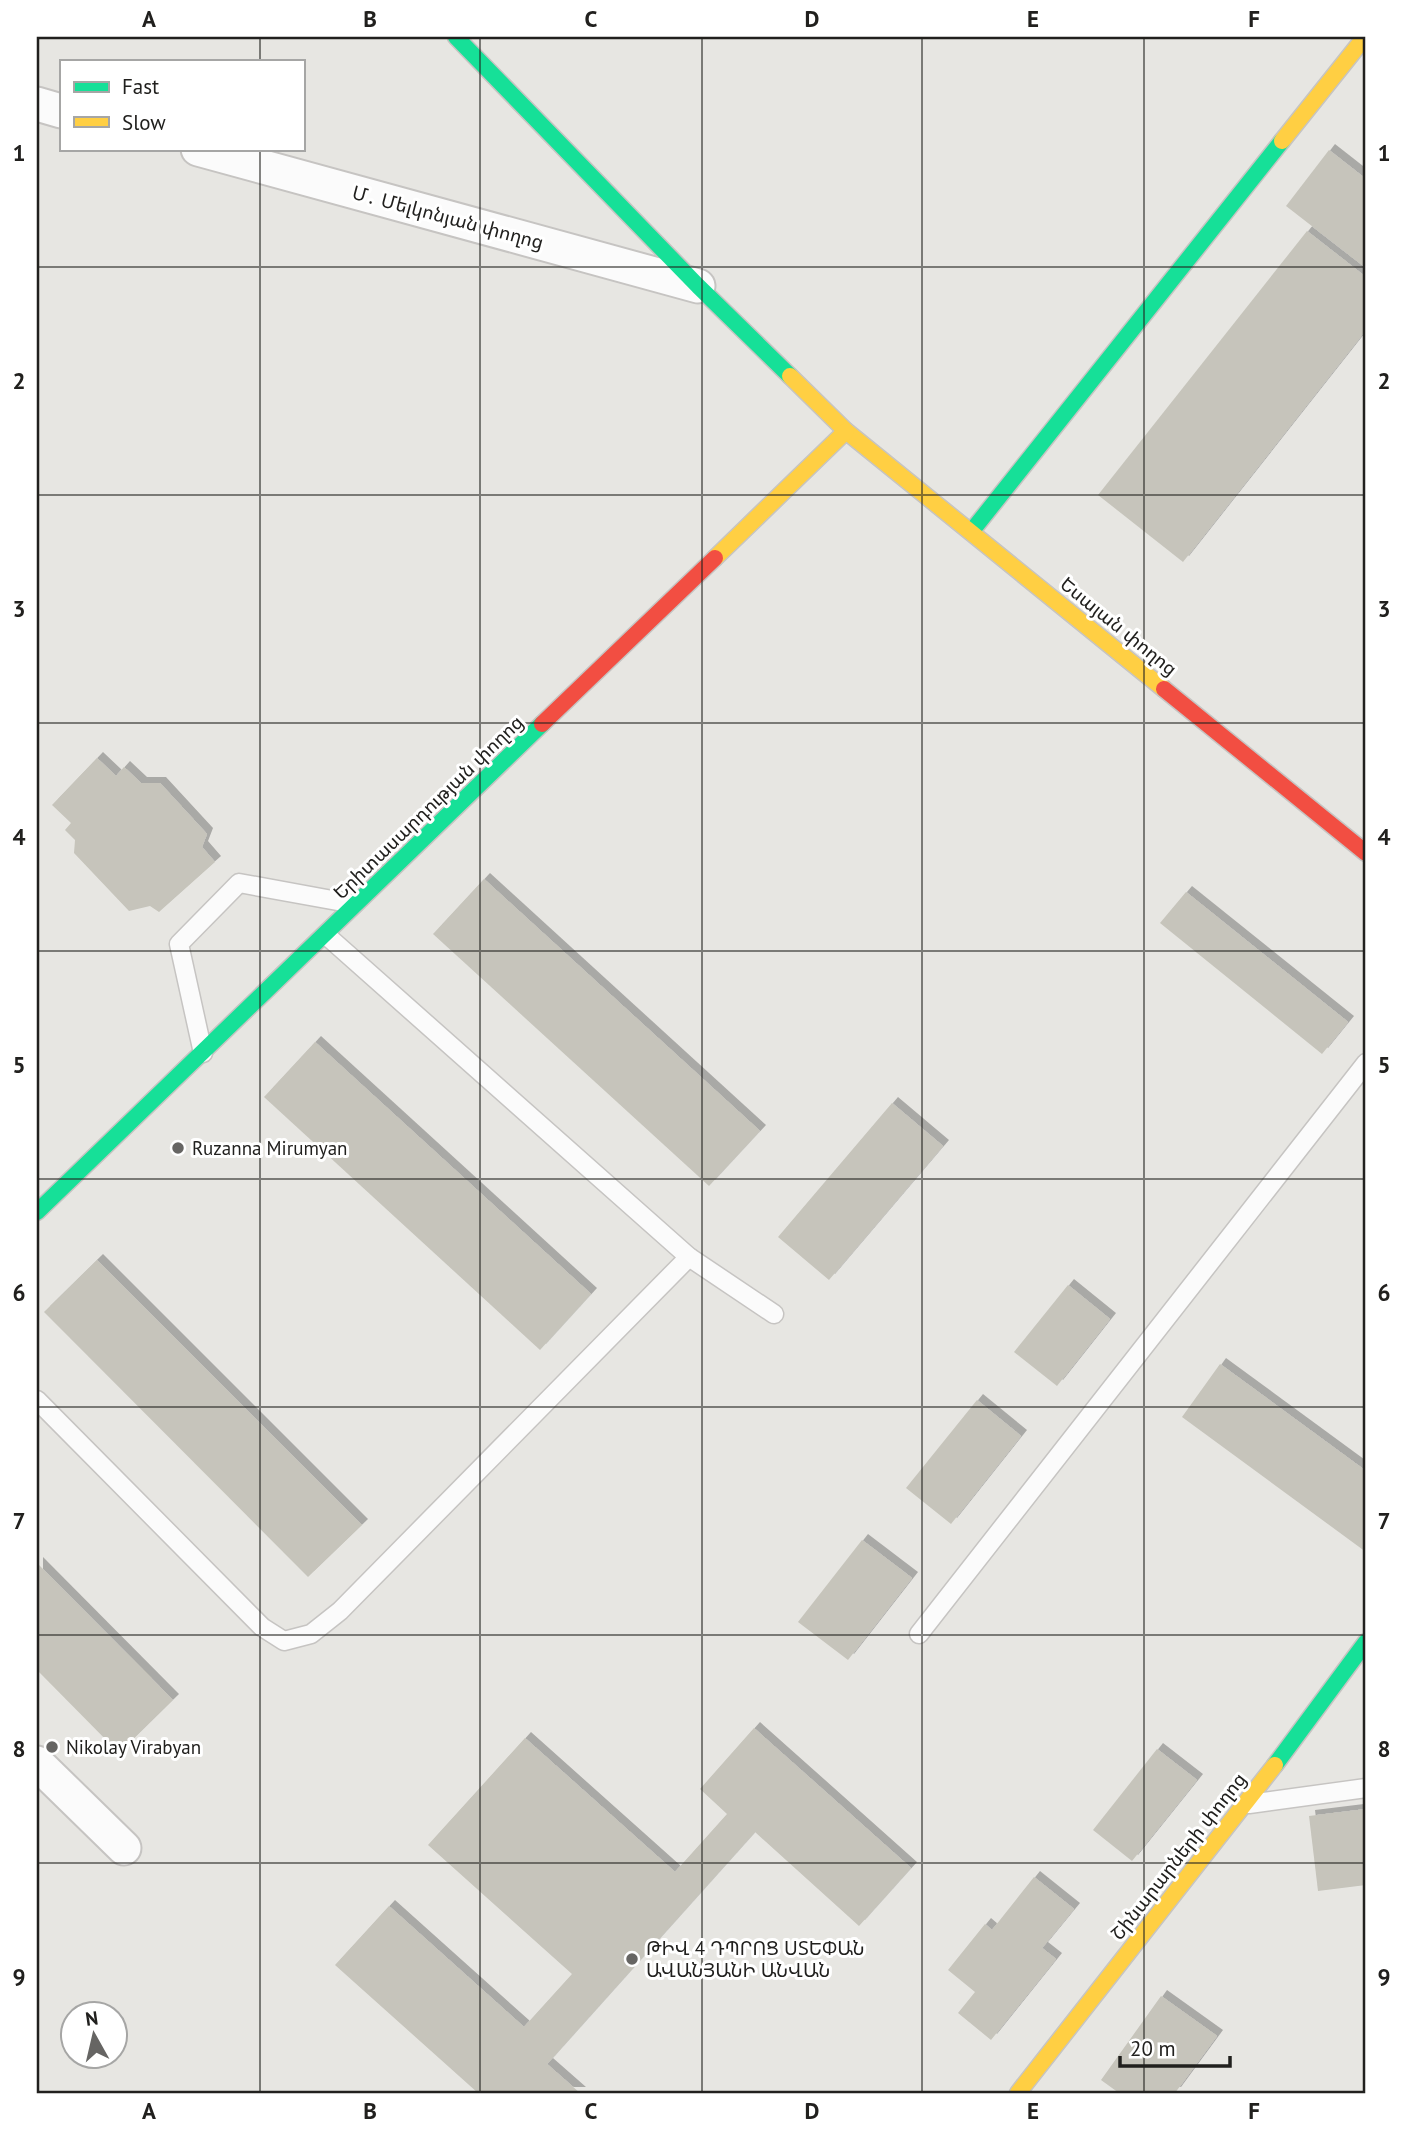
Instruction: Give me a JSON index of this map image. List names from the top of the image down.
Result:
{
  "streets": {
    "street": [
      "Մ․ Մելկոնյան փողոց",
      "Եսայան փողոց",
      "Երիտասարդության փողոց",
      "Շինարարների փողոց"
    ]
  },
  "crossings": [
    ["Մ․ Մելկոնյան փողոց", "Եսայան փողոց"],
    ["Եսայան փողոց", "Երիտասարդության փողոց"]
  ],
  "places": ["Ruzanna Mirumyan", "Nikolay Virabyan", "ԹԻՎ 4 ԴՊՐՈՑ ՍՏԵՓԱՆ ԱՎԱՆՅԱՆԻ ԱՆՎԱՆ"],
  "legend": ["Fast", "Slow"],
  "scale_bar": "20 m",
  "north": "top",
  "grid": {
    "columns": [
      "A",
      "B",
      "C",
      "D",
      "E",
      "F"
    ],
    "rows": [
      "1",
      "2",
      "3",
      "4",
      "5",
      "6",
      "7",
      "8",
      "9"
    ]
  }
}
